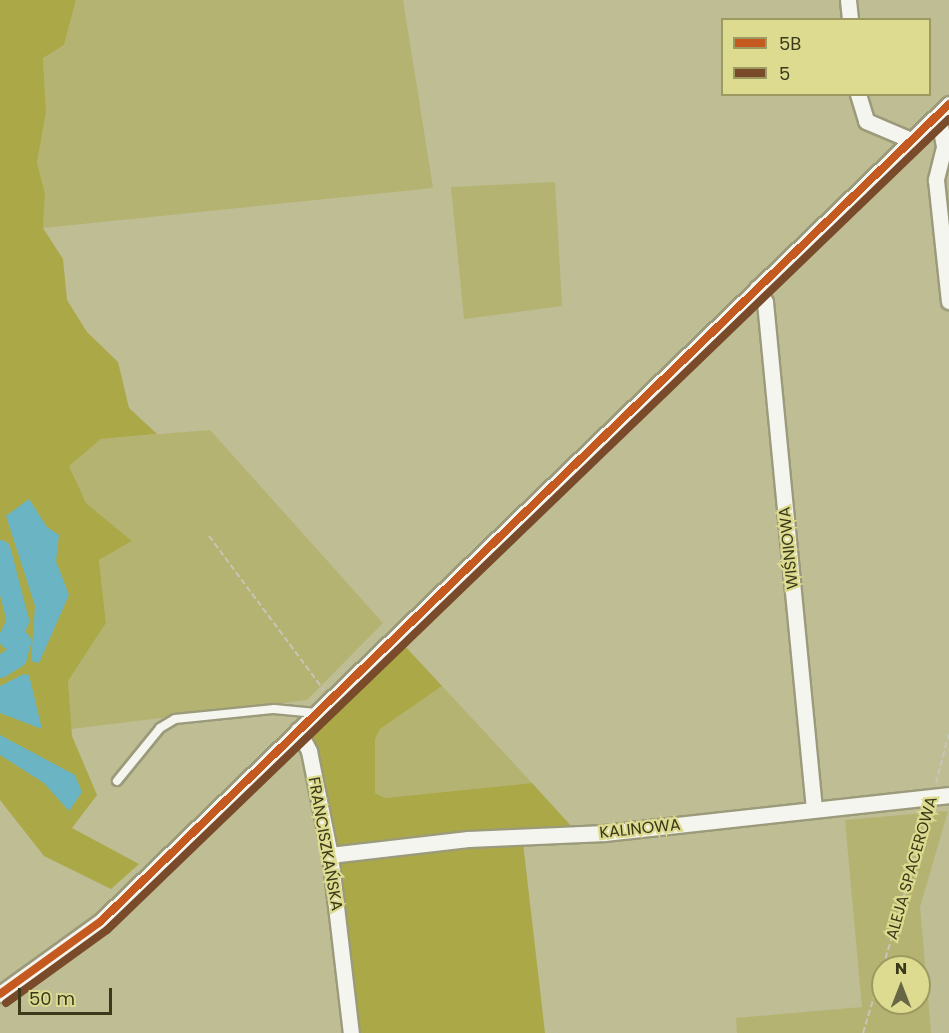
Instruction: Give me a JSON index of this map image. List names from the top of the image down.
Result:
{
  "streets": {
    "street": ["WIŚNIOWA", "KALINOWA", "FRANCISZKAŃSKA"],
    "path": ["ALEJA SPACEROWA"]
  },
  "crossings": [
    ["WIŚNIOWA", "KALINOWA"],
    ["KALINOWA", "FRANCISZKAŃSKA"],
    ["KALINOWA", "ALEJA SPACEROWA"]
  ],
  "lines": ["transit line 5B", "transit line 5"],
  "legend": ["5B", "5"],
  "scale_bar": "50 m",
  "north": "top"
}
